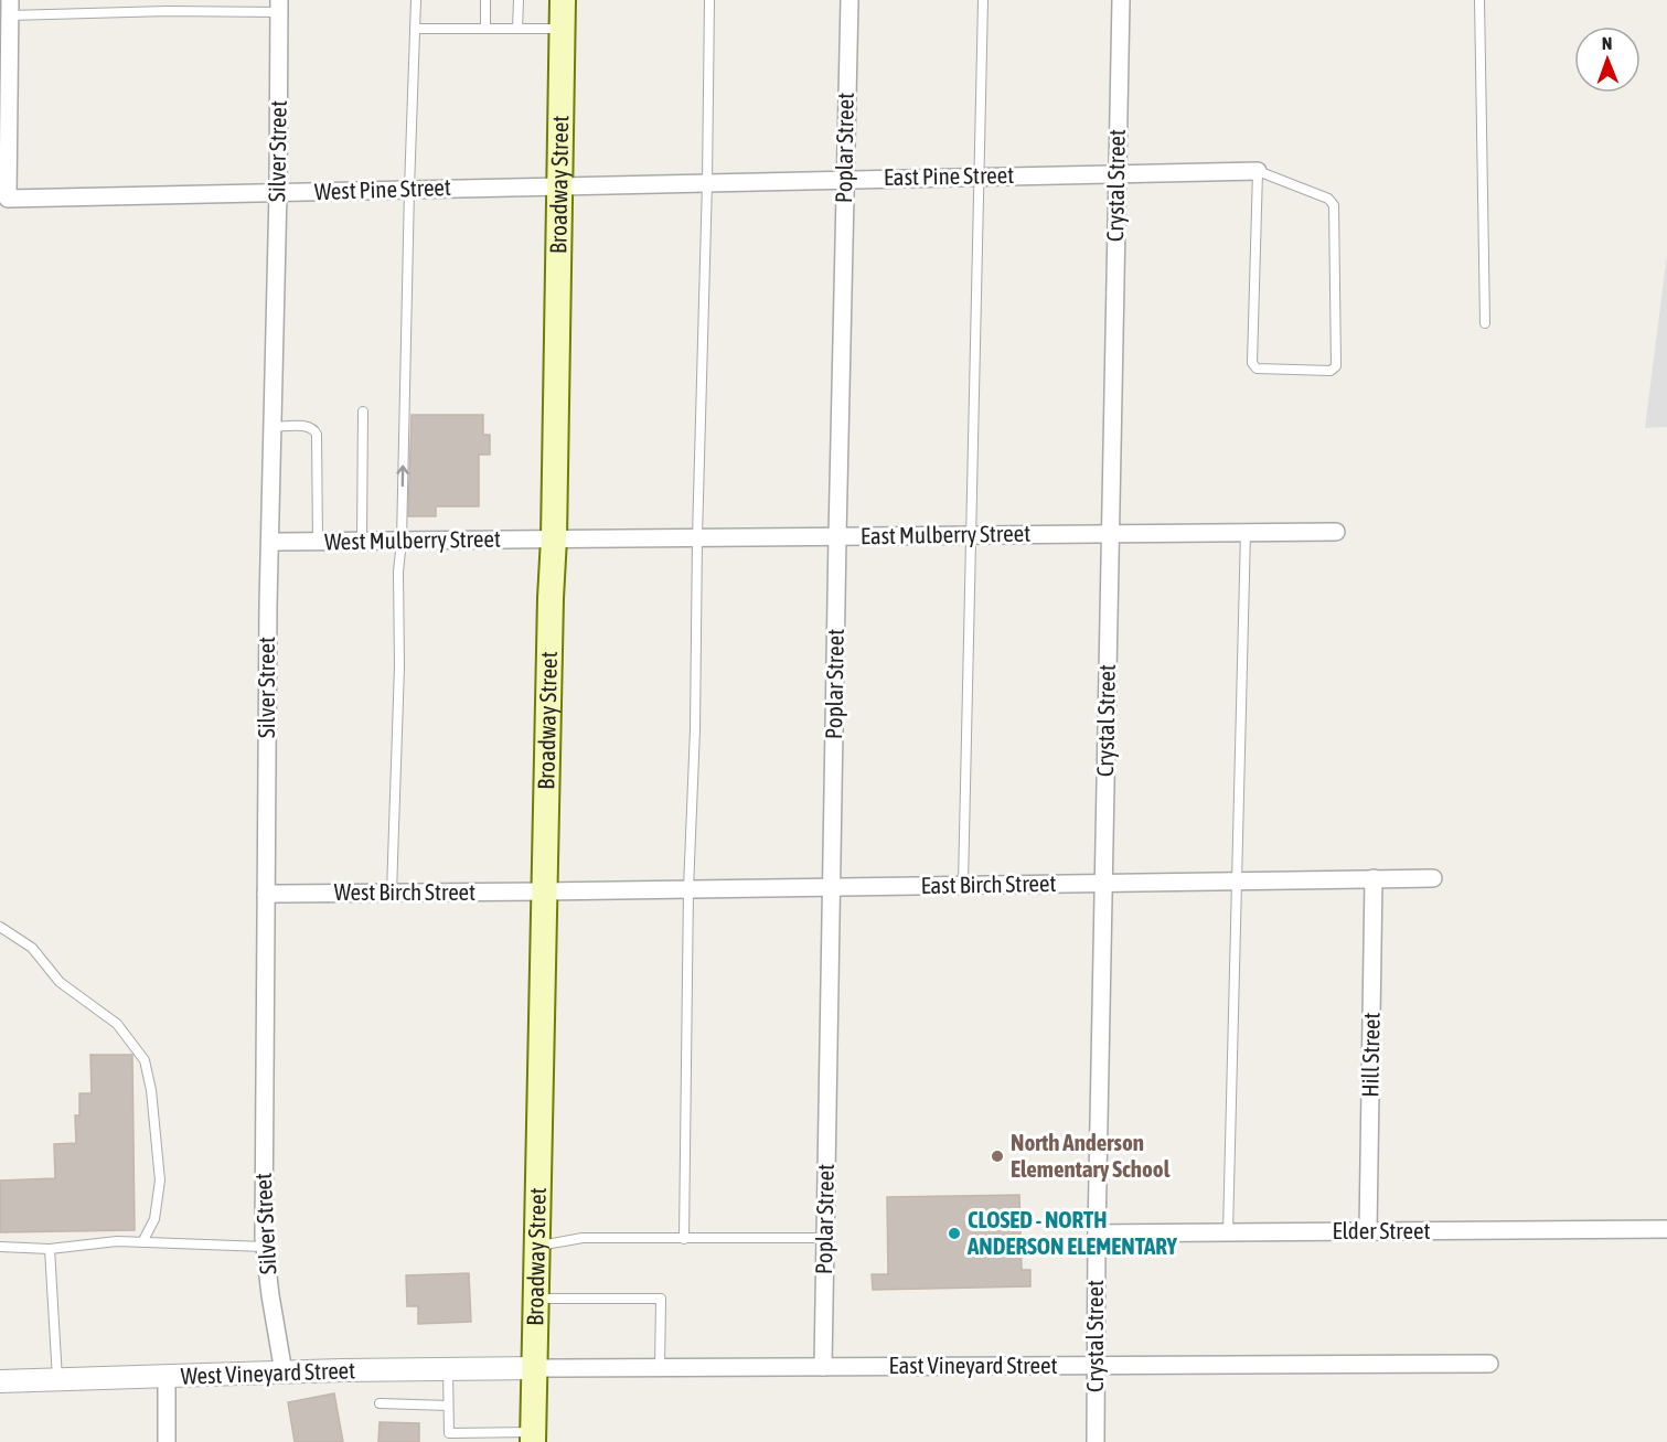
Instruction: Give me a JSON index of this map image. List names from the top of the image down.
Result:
{
  "streets": {
    "main road": ["Broadway Street"],
    "street": [
      "Poplar Street",
      "Silver Street",
      "East Pine Street",
      "Crystal Street",
      "West Pine Street",
      "East Mulberry Street",
      "West Mulberry Street",
      "East Birch Street",
      "West Birch Street",
      "Hill Street",
      "Elder Street",
      "East Vineyard Street",
      "West Vineyard Street"
    ]
  },
  "crossings": [
    ["Poplar Street", "East Pine Street"],
    ["Poplar Street", "East Mulberry Street"],
    ["Poplar Street", "East Birch Street"],
    ["Poplar Street", "East Vineyard Street"],
    ["Silver Street", "West Pine Street"],
    ["Silver Street", "West Mulberry Street"],
    ["Silver Street", "West Birch Street"],
    ["Silver Street", "West Vineyard Street"],
    ["East Pine Street", "Broadway Street"],
    ["East Pine Street", "Crystal Street"],
    ["East Pine Street", "West Pine Street"],
    ["Broadway Street", "West Pine Street"],
    ["Broadway Street", "East Mulberry Street"],
    ["Broadway Street", "West Mulberry Street"],
    ["Broadway Street", "East Birch Street"],
    ["Broadway Street", "West Birch Street"],
    ["Broadway Street", "East Vineyard Street"],
    ["Broadway Street", "West Vineyard Street"],
    ["Crystal Street", "East Mulberry Street"],
    ["Crystal Street", "East Birch Street"],
    ["Crystal Street", "Elder Street"],
    ["Crystal Street", "East Vineyard Street"],
    ["East Mulberry Street", "West Mulberry Street"],
    ["East Birch Street", "West Birch Street"],
    ["East Birch Street", "Hill Street"],
    ["Hill Street", "Elder Street"],
    ["East Vineyard Street", "West Vineyard Street"]
  ],
  "places": ["North Anderson Elementary School", "CLOSED - NORTH ANDERSON ELEMENTARY"],
  "north": "top"
}
